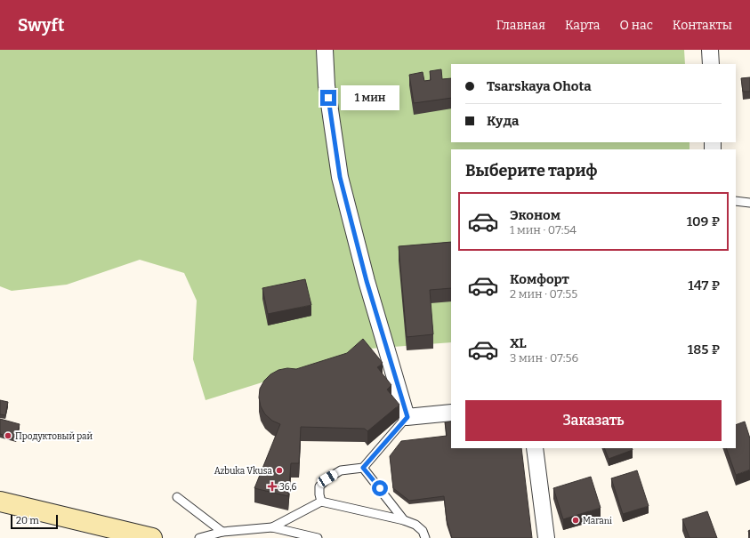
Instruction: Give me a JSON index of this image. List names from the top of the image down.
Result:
{
  "places": {
    "other": ["Продуктовый рай", "Azbuka Vkusa", "Marani"],
    "health": ["36,6"]
  },
  "scale_bar": "20 m",
  "page": {
    "header": "Swyft",
    "nav": [
      "Главная",
      "Карта",
      "О нас",
      "Контакты"
    ],
    "banner": ["Tsarskaya Ohota", "Куда"],
    "bubble": "1 мин",
    "heading": "Выберите тариф",
    "list": [
      {
        "name": "Эконом",
        "note": "1 мин · 07:54",
        "value": "109 ₽"
      },
      {
        "name": "Комфорт",
        "note": "2 мин · 07:55",
        "value": "147 ₽"
      },
      {
        "name": "XL",
        "note": "3 мин · 07:56",
        "value": "185 ₽"
      }
    ],
    "buttons": "Заказать",
    "scale": "20 m"
  }
}
